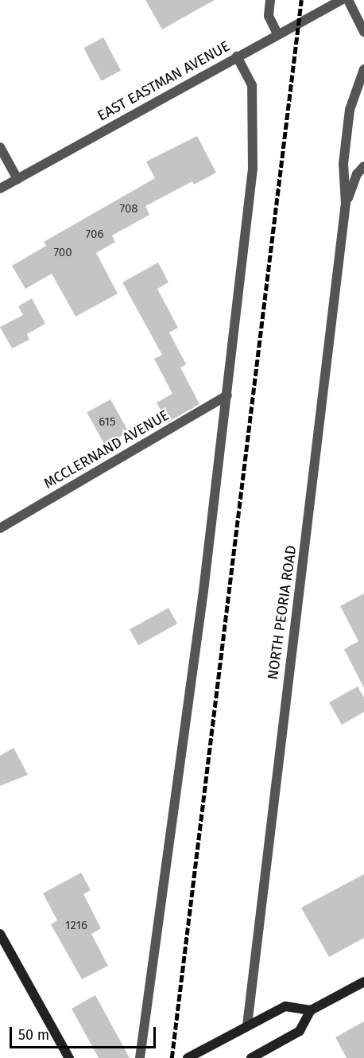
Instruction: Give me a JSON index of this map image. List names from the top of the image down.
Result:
{
  "streets": {
    "street": ["EAST EASTMAN AVENUE", "MCCLERNAND AVENUE", "NORTH PEORIA ROAD"]
  },
  "house_numbers": [
    "708",
    "706",
    "700",
    "615",
    "1216"
  ],
  "scale_bar": "50 m"
}
